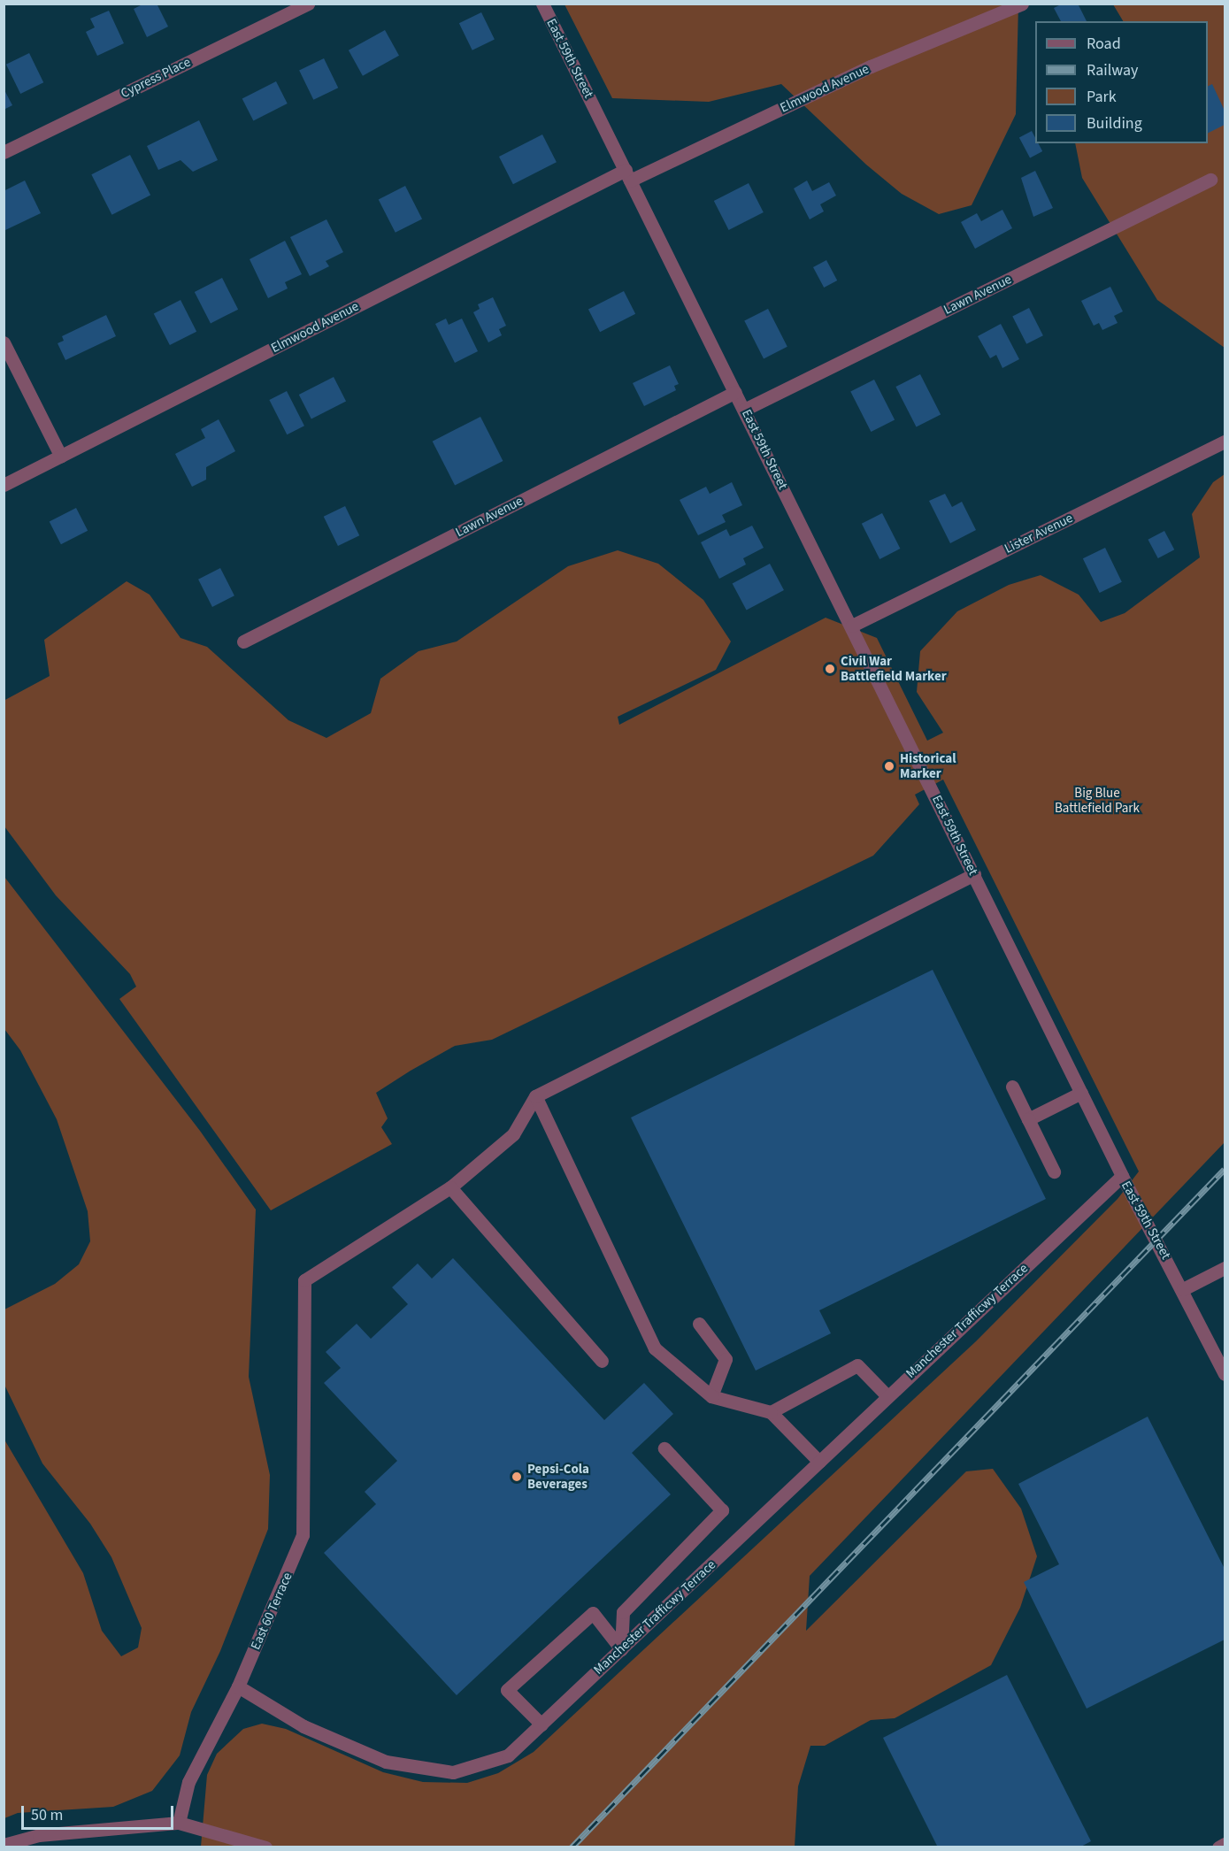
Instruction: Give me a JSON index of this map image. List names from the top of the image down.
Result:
{
  "streets": {
    "street": [
      "East 59th Street",
      "Cypress Place",
      "Elmwood Avenue",
      "Lawn Avenue",
      "Lister Avenue",
      "Manchester Trafficwy Terrace",
      "East 60 Terrace"
    ]
  },
  "crossings": [
    ["East 59th Street", "Elmwood Avenue"],
    ["East 59th Street", "Lawn Avenue"],
    ["East 59th Street", "Lister Avenue"],
    ["East 59th Street", "Manchester Trafficwy Terrace"],
    ["Manchester Trafficwy Terrace", "East 60 Terrace"]
  ],
  "parks": ["Big Blue Battlefield Park"],
  "places": ["Civil War Battlefield Marker", "Historical Marker", "Pepsi-Cola Beverages"],
  "legend": [
    "Road",
    "Railway",
    "Park",
    "Building"
  ],
  "scale_bar": "50 m"
}
